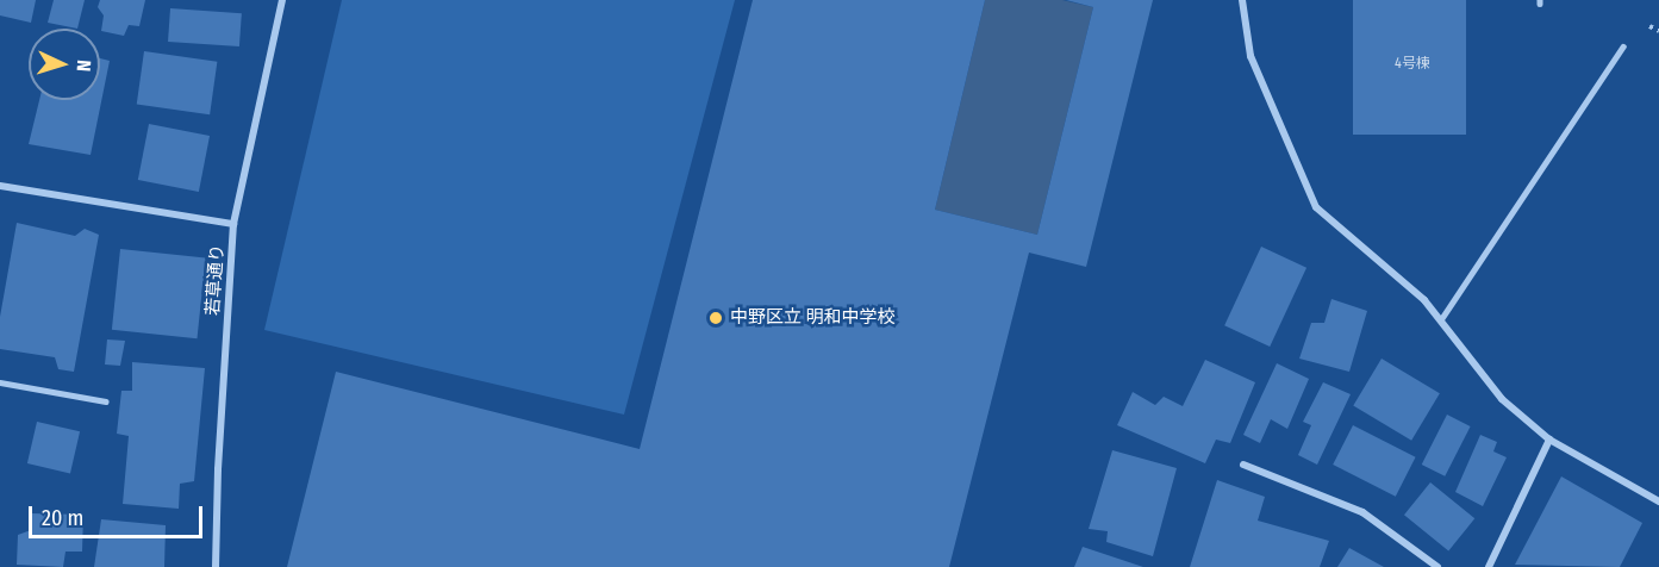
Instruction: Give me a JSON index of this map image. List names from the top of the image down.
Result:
{
  "streets": {
    "street": ["若草通り"]
  },
  "places": ["中野区立 明和中学校"],
  "house_numbers": ["4号棟"],
  "scale_bar": "20 m",
  "north": "right"
}
